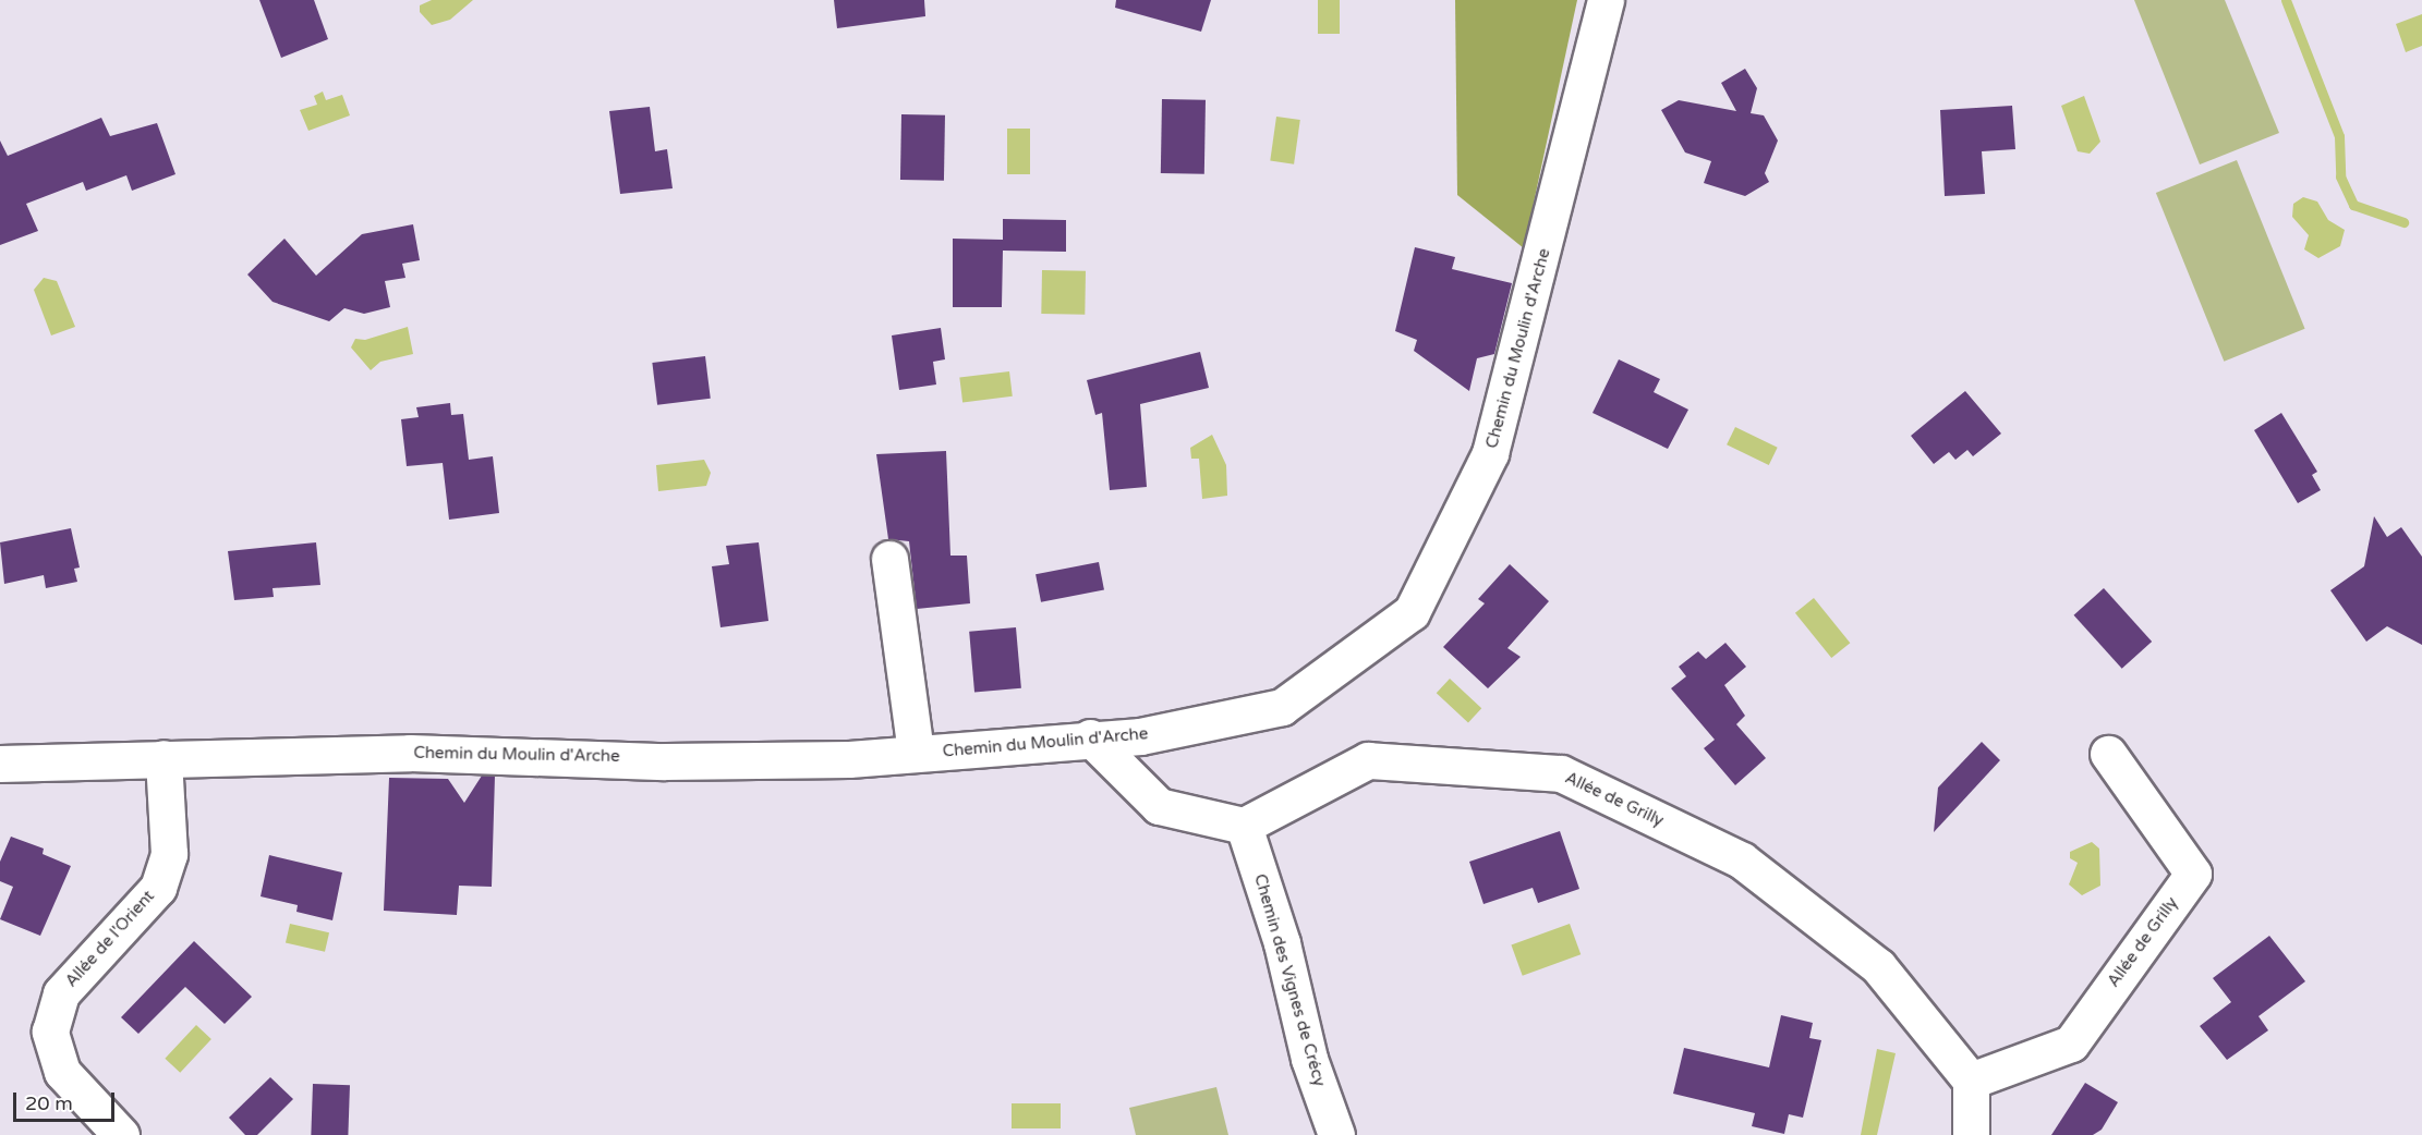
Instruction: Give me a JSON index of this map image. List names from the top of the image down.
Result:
{
  "streets": {
    "street": [
      "Chemin du Moulin d'Arche",
      "Allée de Grilly",
      "Allée de l'Orient",
      "Chemin des Vignes de Crécy"
    ]
  },
  "crossings": [
    ["Chemin du Moulin d'Arche", "Allée de l'Orient"],
    ["Allée de Grilly", "Chemin des Vignes de Crécy"]
  ],
  "scale_bar": "20 m"
}
